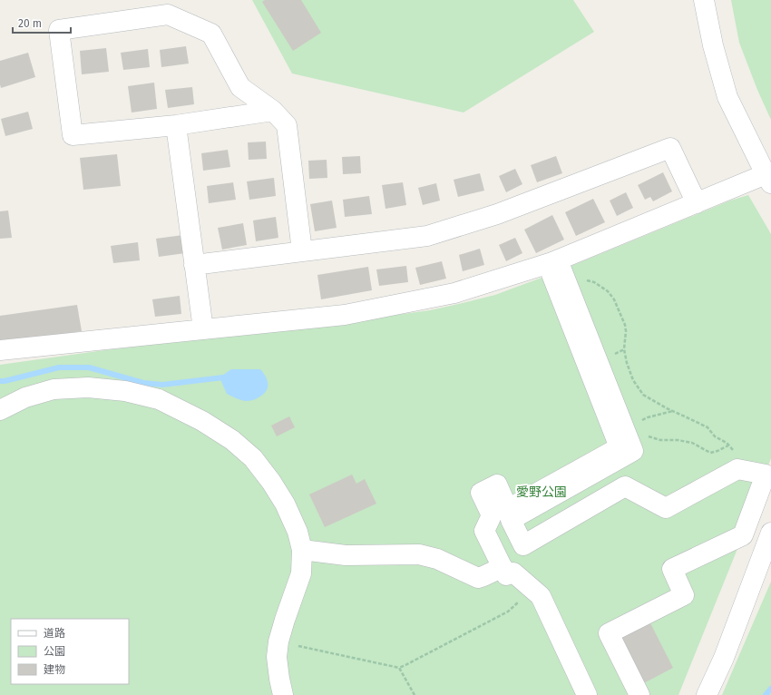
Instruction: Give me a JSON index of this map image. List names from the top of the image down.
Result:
{
  "parks": ["愛野公園"],
  "legend": ["道路", "公園", "建物"],
  "scale_bar": "20 m"
}
